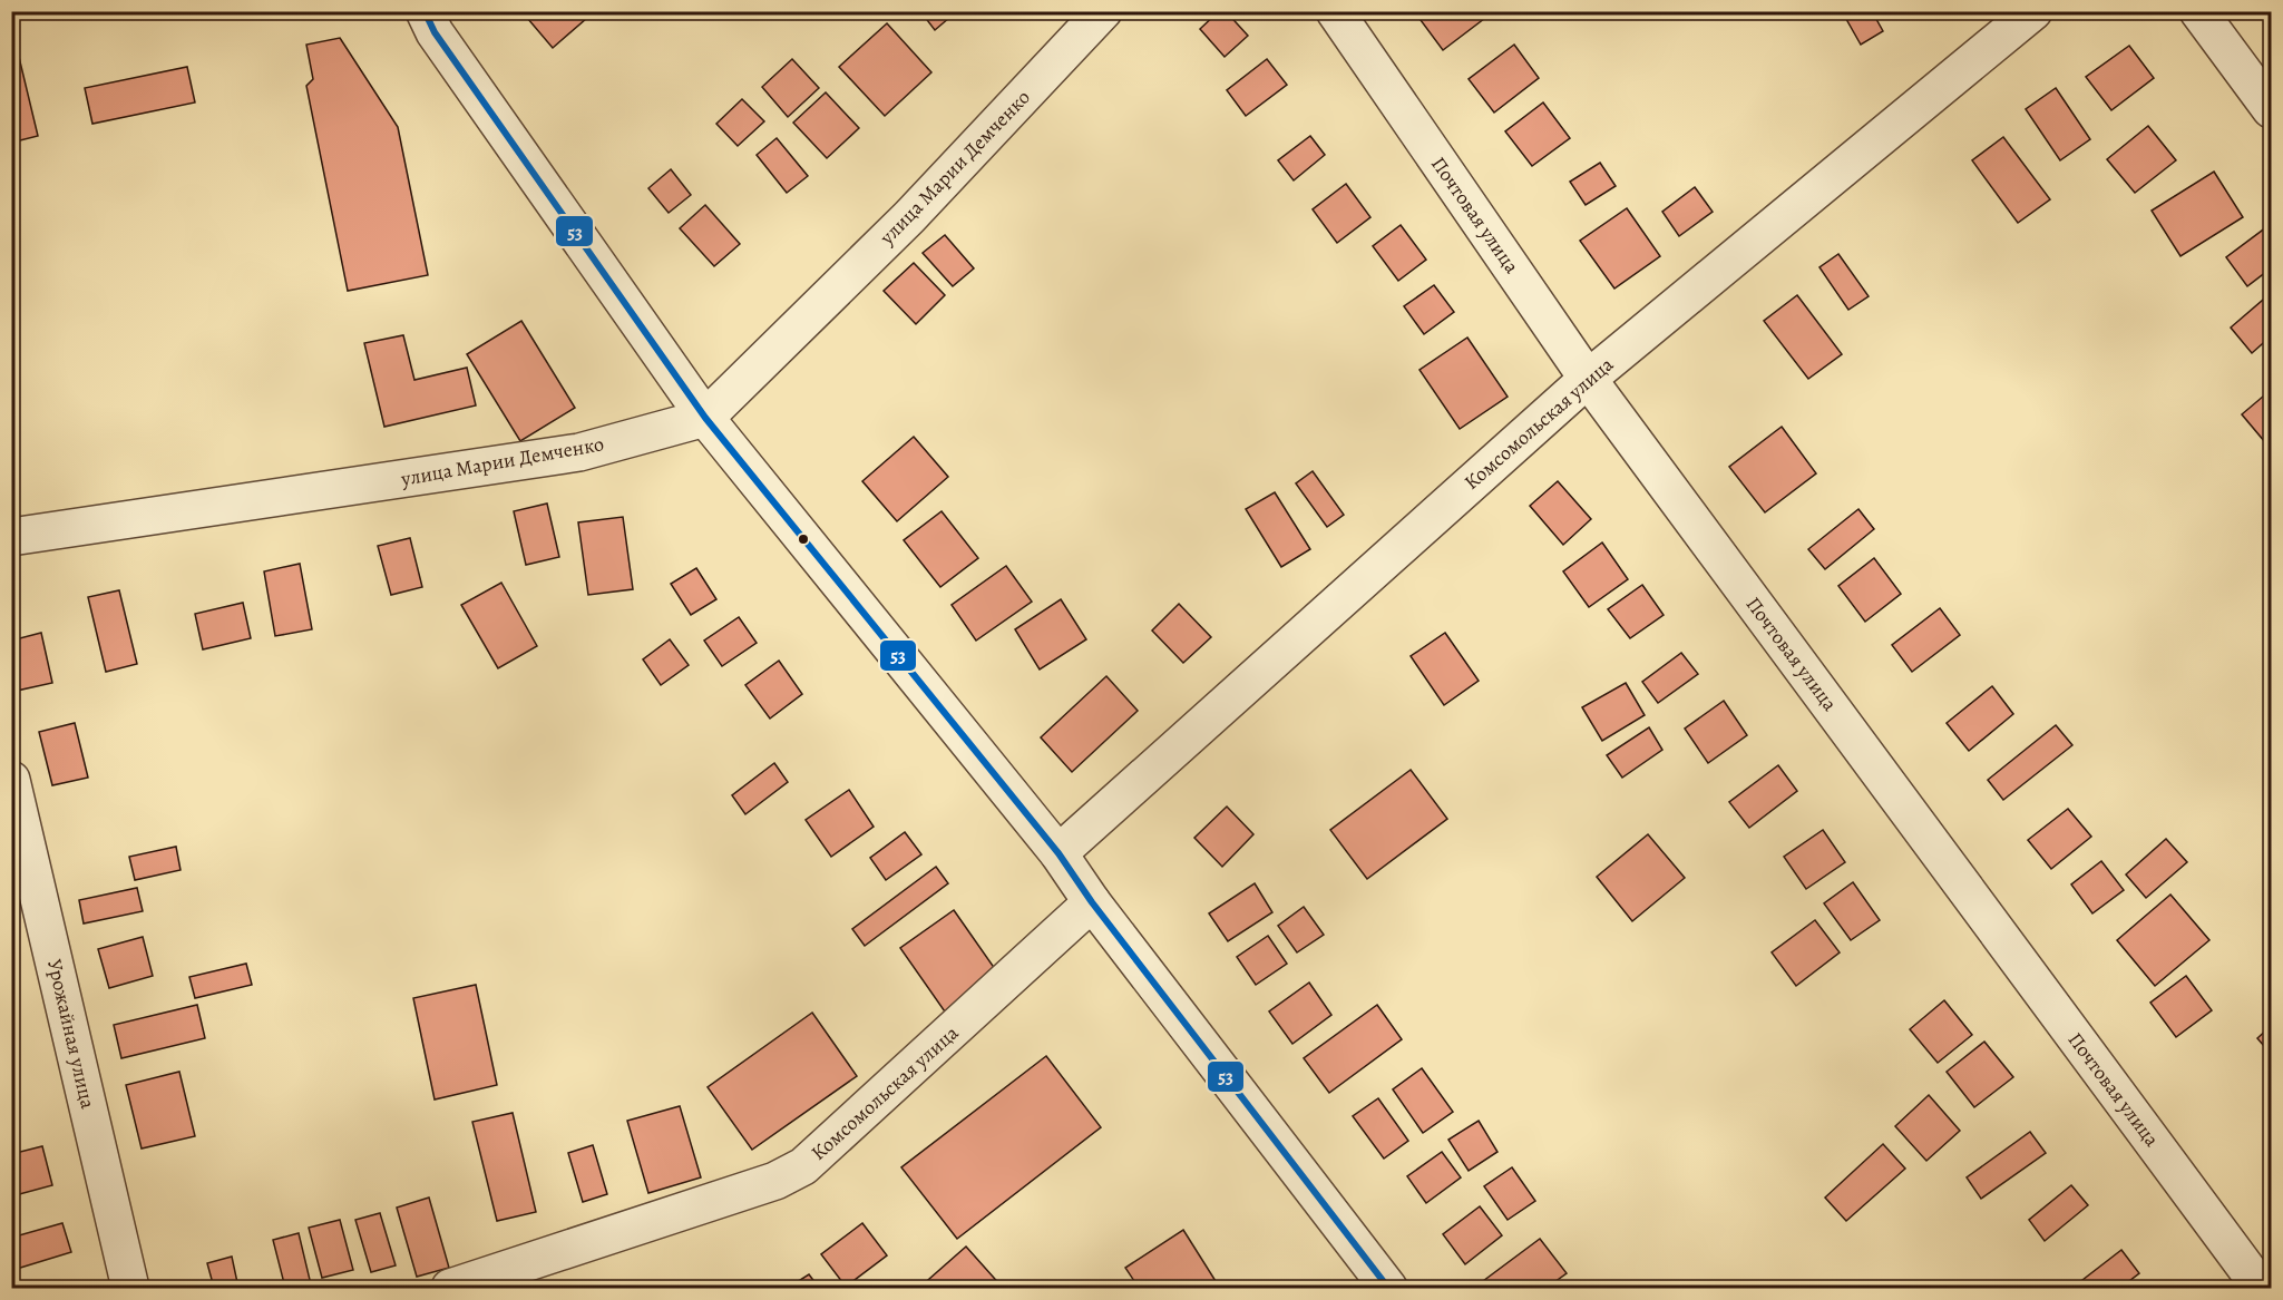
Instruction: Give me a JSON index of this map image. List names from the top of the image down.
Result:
{
  "streets": {
    "street": [
      "улица Марии Демченко",
      "Почтовая улица",
      "Комсомольская улица",
      "Урожайная улица"
    ]
  },
  "crossings": [
    ["Почтовая улица", "Комсомольская улица"]
  ],
  "lines": ["transit line 53"]
}
